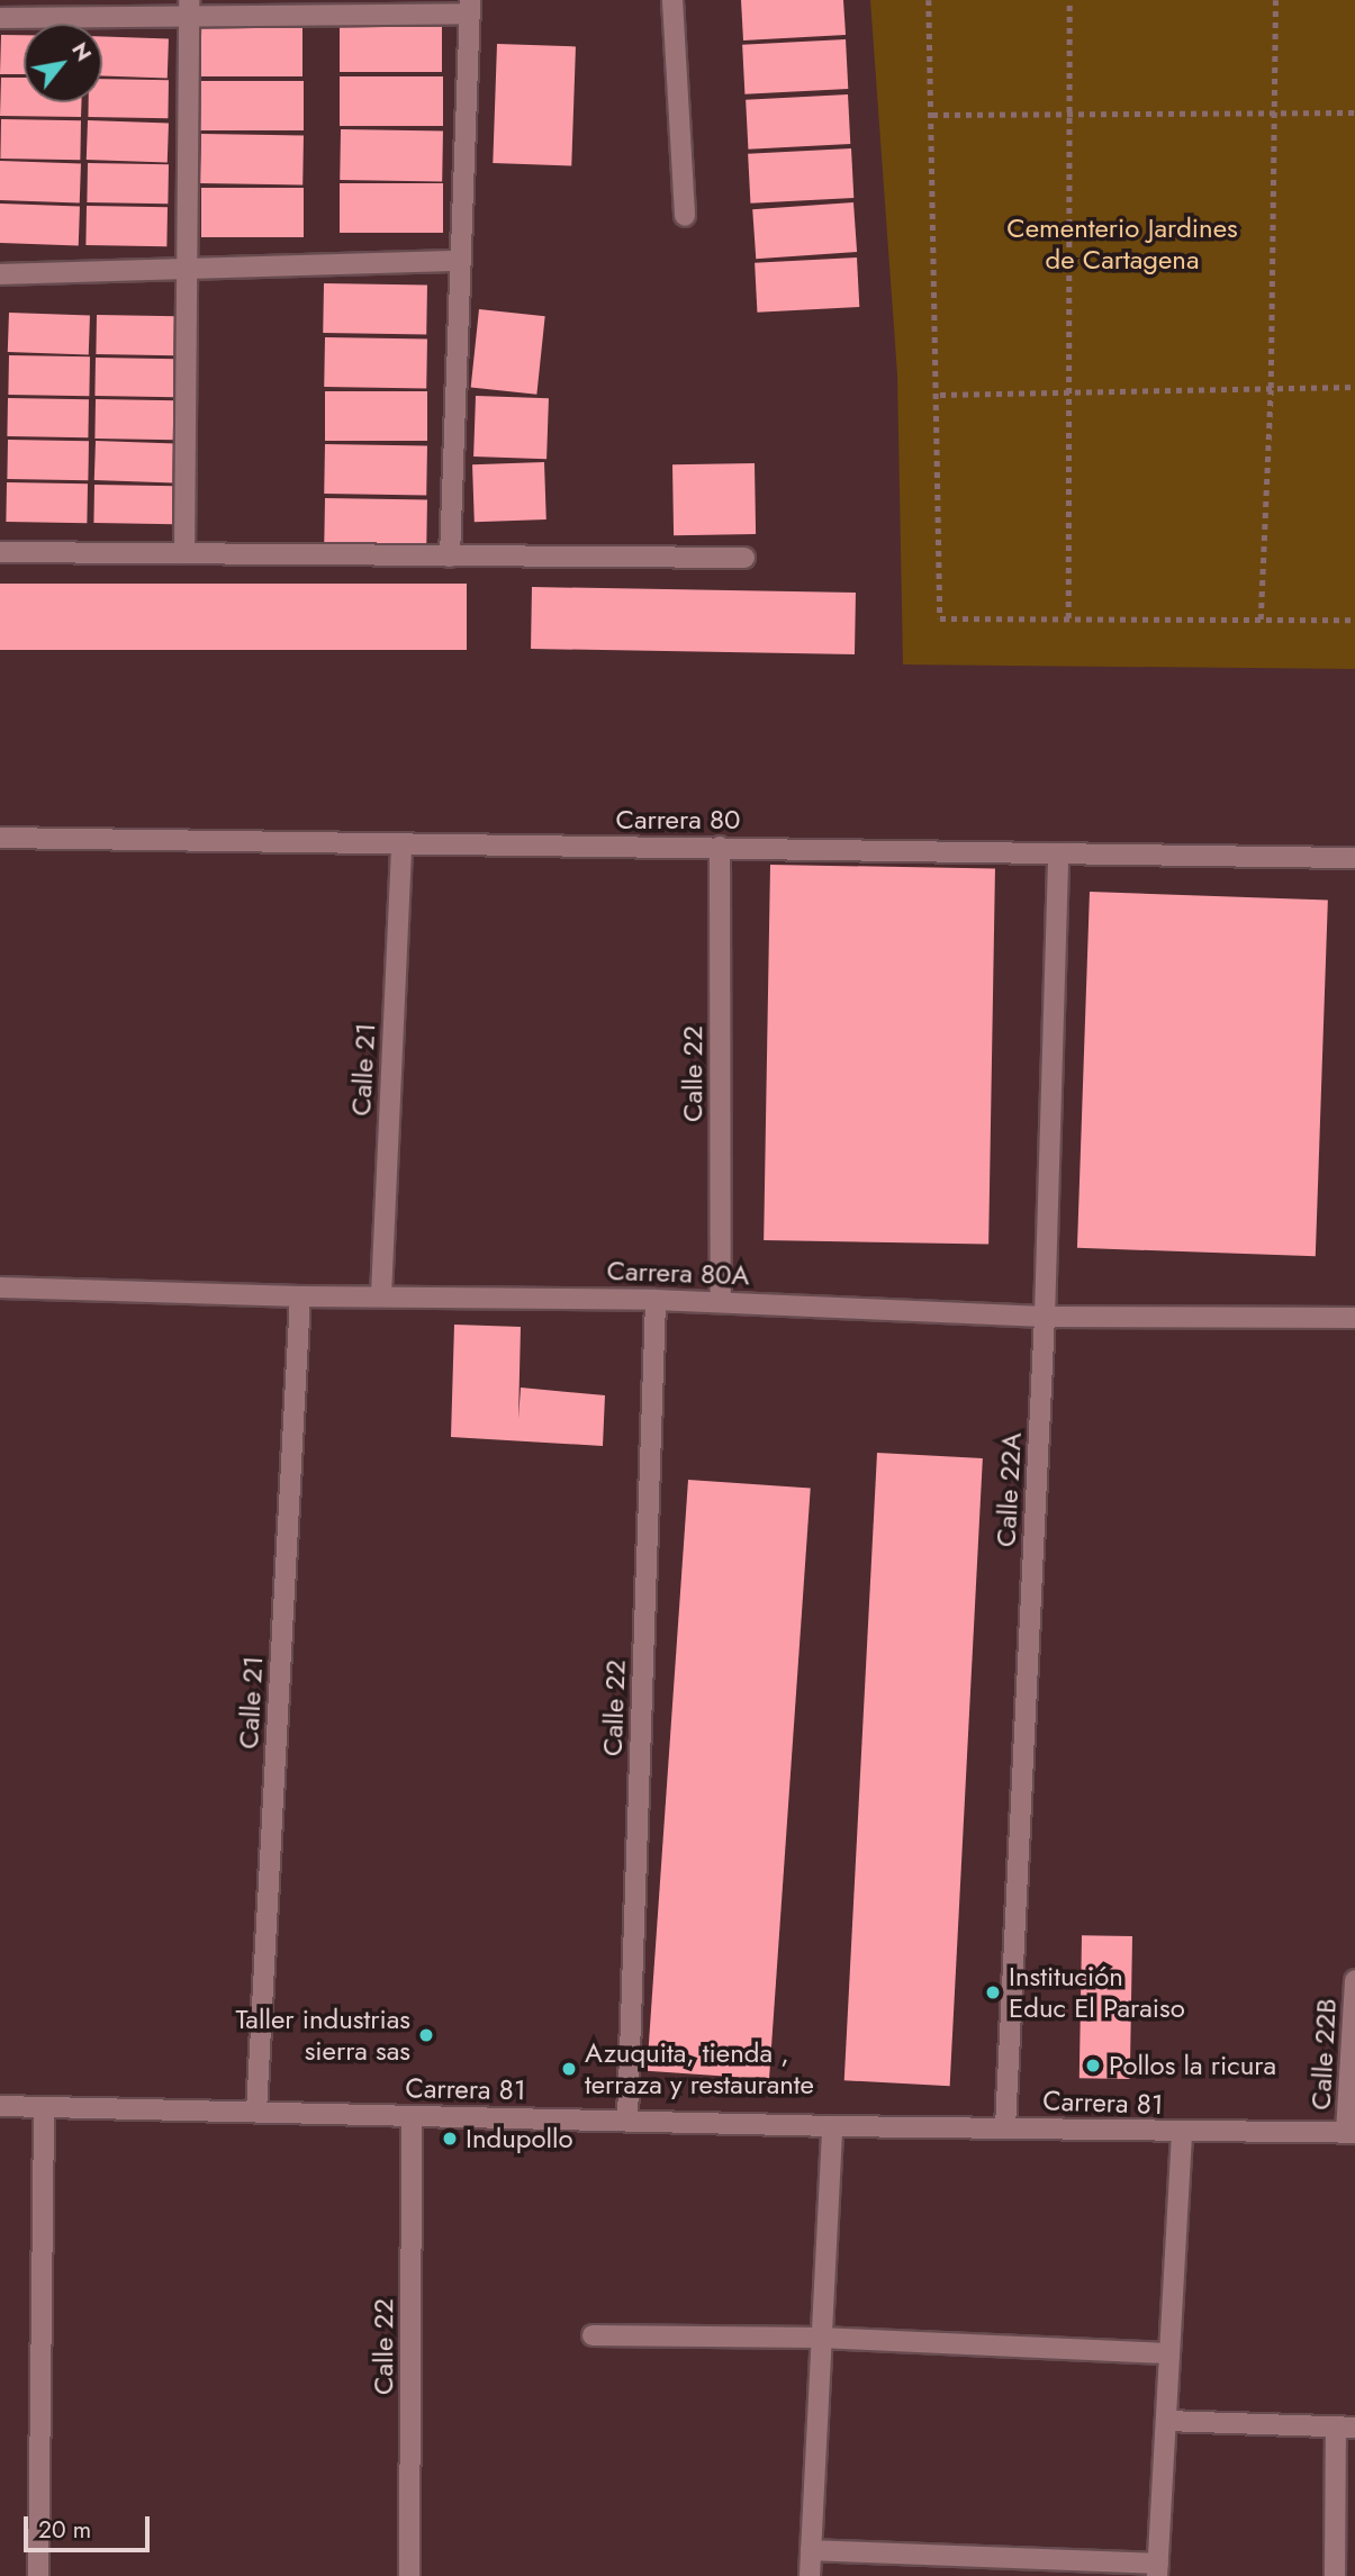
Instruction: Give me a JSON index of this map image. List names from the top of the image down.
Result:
{
  "streets": {
    "street": [
      "Carrera 80",
      "Calle 21",
      "Calle 22",
      "Carrera 80A",
      "Calle 22A",
      "Calle 22B",
      "Carrera 81"
    ]
  },
  "crossings": [
    ["Carrera 80", "Calle 21"],
    ["Carrera 80", "Calle 22"],
    ["Carrera 80", "Calle 22A"],
    ["Calle 21", "Carrera 80A"],
    ["Calle 21", "Carrera 81"],
    ["Calle 22", "Carrera 80A"],
    ["Calle 22", "Carrera 81"],
    ["Carrera 80A", "Calle 22A"],
    ["Calle 22A", "Carrera 81"],
    ["Calle 22B", "Carrera 81"]
  ],
  "parks": ["Cementerio Jardines de Cartagena"],
  "places": [
    "Institución Educ El Paraiso",
    "Taller industrias sierra sas",
    "Pollos la ricura",
    "Azuquita, tienda , terraza y restaurante",
    "Indupollo"
  ],
  "scale_bar": "20 m",
  "north": "top right"
}
